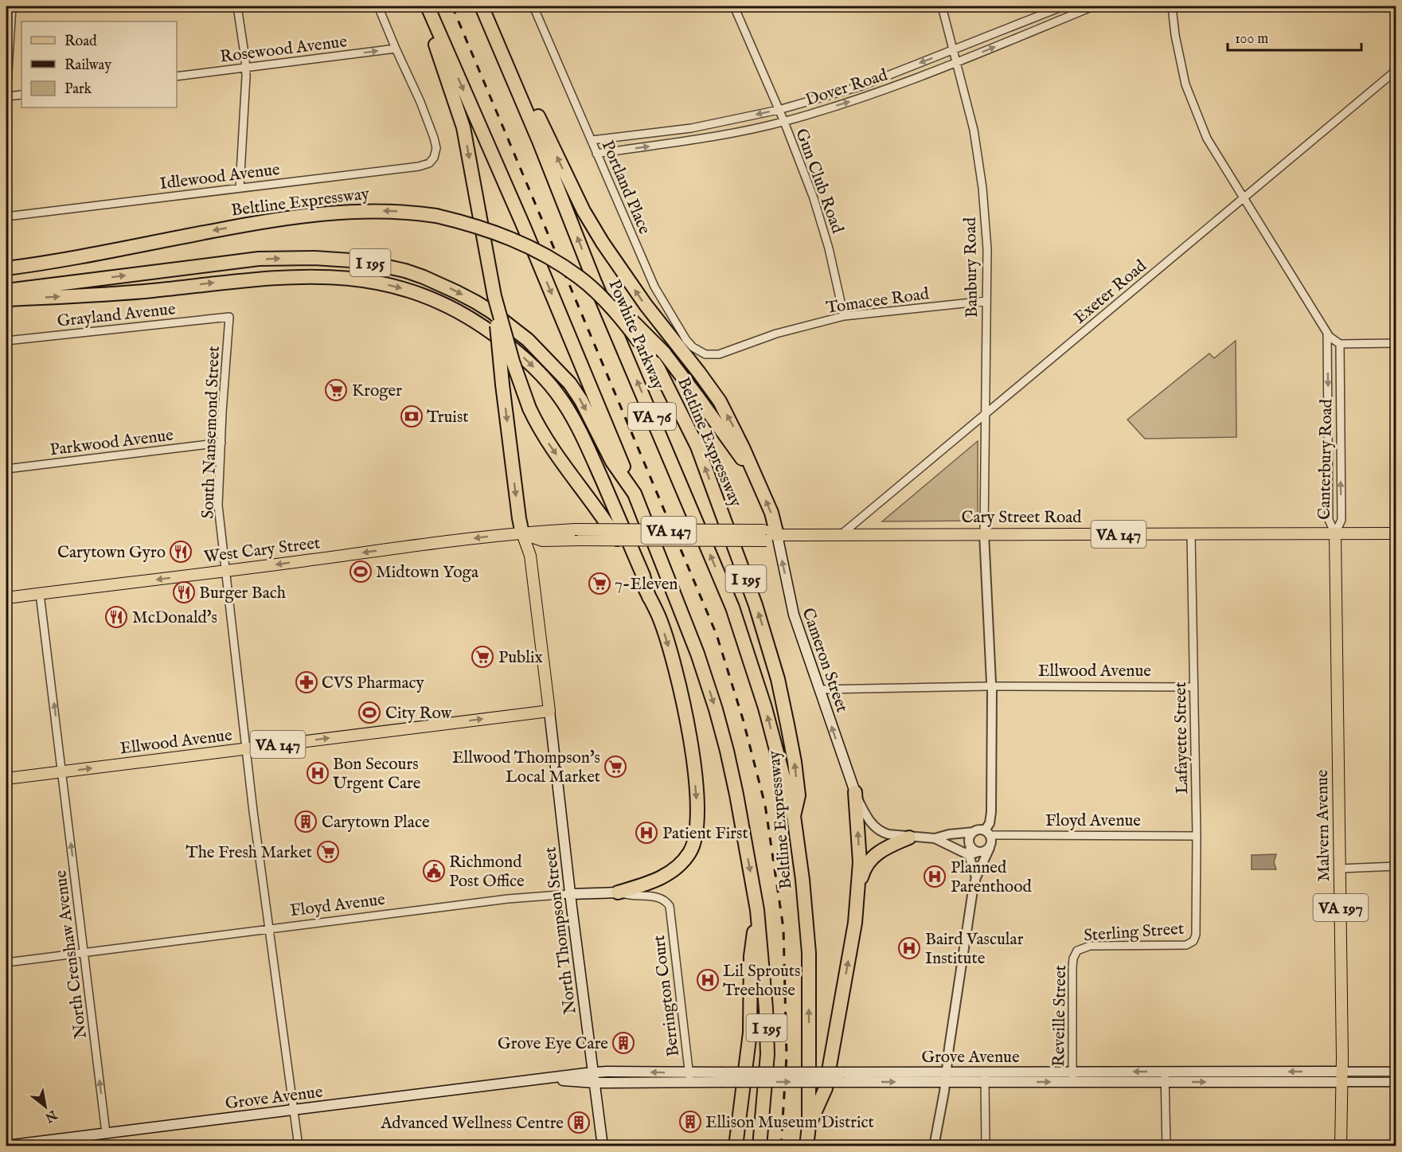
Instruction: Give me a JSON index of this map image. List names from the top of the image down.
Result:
{
  "streets": {
    "highway": [
      "Beltline Expressway",
      "I 195",
      "Powhite Parkway",
      "VA 76"
    ],
    "main road": [
      "Cary Street Road",
      "VA 147",
      "West Cary Street",
      "Cameron Street",
      "Ellwood Avenue",
      "Floyd Avenue",
      "Malvern Avenue",
      "VA 197",
      "North Thompson Street",
      "Grove Avenue"
    ],
    "street": [
      "Rosewood Avenue",
      "Dover Road",
      "Idlewood Avenue",
      "Gun Club Road",
      "Portland Place",
      "Banbury Road",
      "Exeter Road",
      "Tomacee Road",
      "Grayland Avenue",
      "South Nansemond Street",
      "Parkwood Avenue",
      "Canterbury Road",
      "Lafayette Street",
      "Sterling Street",
      "North Crenshaw Avenue",
      "Berrington Court",
      "Reveille Street"
    ]
  },
  "crossings": [
    ["Rosewood Avenue", "Idlewood Avenue"],
    ["Dover Road", "Gun Club Road"],
    ["Dover Road", "Portland Place"],
    ["Dover Road", "Banbury Road"],
    ["Gun Club Road", "Tomacee Road"],
    ["Portland Place", "Tomacee Road"],
    ["Beltline Expressway", "Powhite Parkway"],
    ["Beltline Expressway", "VA 76"],
    ["Banbury Road", "Exeter Road"],
    ["Banbury Road", "Tomacee Road"],
    ["Banbury Road", "Cary Street Road"],
    ["Exeter Road", "Cary Street Road"],
    ["Grayland Avenue", "South Nansemond Street"],
    ["South Nansemond Street", "Parkwood Avenue"],
    ["South Nansemond Street", "West Cary Street"],
    ["South Nansemond Street", "Ellwood Avenue"],
    ["South Nansemond Street", "Floyd Avenue"],
    ["South Nansemond Street", "Grove Avenue"],
    ["Canterbury Road", "Cary Street Road"],
    ["Canterbury Road", "Malvern Avenue"],
    ["Cary Street Road", "West Cary Street"],
    ["Cary Street Road", "Cameron Street"],
    ["Cary Street Road", "Lafayette Street"],
    ["Cary Street Road", "Malvern Avenue"],
    ["West Cary Street", "Cameron Street"],
    ["West Cary Street", "North Crenshaw Avenue"],
    ["Cameron Street", "Ellwood Avenue"],
    ["Ellwood Avenue", "Lafayette Street"],
    ["Ellwood Avenue", "North Thompson Street"],
    ["Ellwood Avenue", "North Crenshaw Avenue"],
    ["Lafayette Street", "Floyd Avenue"],
    ["Lafayette Street", "Sterling Street"],
    ["Floyd Avenue", "North Thompson Street"],
    ["Floyd Avenue", "North Crenshaw Avenue"],
    ["Floyd Avenue", "Berrington Court"],
    ["Malvern Avenue", "Grove Avenue"],
    ["North Thompson Street", "Grove Avenue"],
    ["Sterling Street", "Reveille Street"],
    ["North Crenshaw Avenue", "Grove Avenue"],
    ["Berrington Court", "Grove Avenue"],
    ["Reveille Street", "Grove Avenue"]
  ],
  "one_way": [
    "Rosewood Avenue",
    "West Cary Street",
    "Cameron Street",
    "Ellwood Avenue",
    "North Crenshaw Avenue"
  ],
  "places": {
    "supermarket": [
      "Kroger",
      "7-Eleven",
      "Publix",
      "Ellwood Thompson's Local Market",
      "The Fresh Market"
    ],
    "bank": ["Truist"],
    "restaurant": ["Carytown Gyro", "Burger Bach", "McDonald's"],
    "sports": ["Midtown Yoga", "City Row"],
    "pharmacy": ["CVS Pharmacy"],
    "hospital": [
      "Bon Secours Urgent Care",
      "Patient First",
      "Planned Parenthood",
      "Baird Vascular Institute",
      "Lil Sprouts Treehouse"
    ],
    "building": [
      "Carytown Place",
      "Grove Eye Care",
      "Ellison Museum District",
      "Advanced Wellness Centre"
    ],
    "public building": ["Richmond Post Office"]
  },
  "legend": ["Road", "Railway", "Park"],
  "scale_bar": "100 m",
  "north": "bottom right"
}
